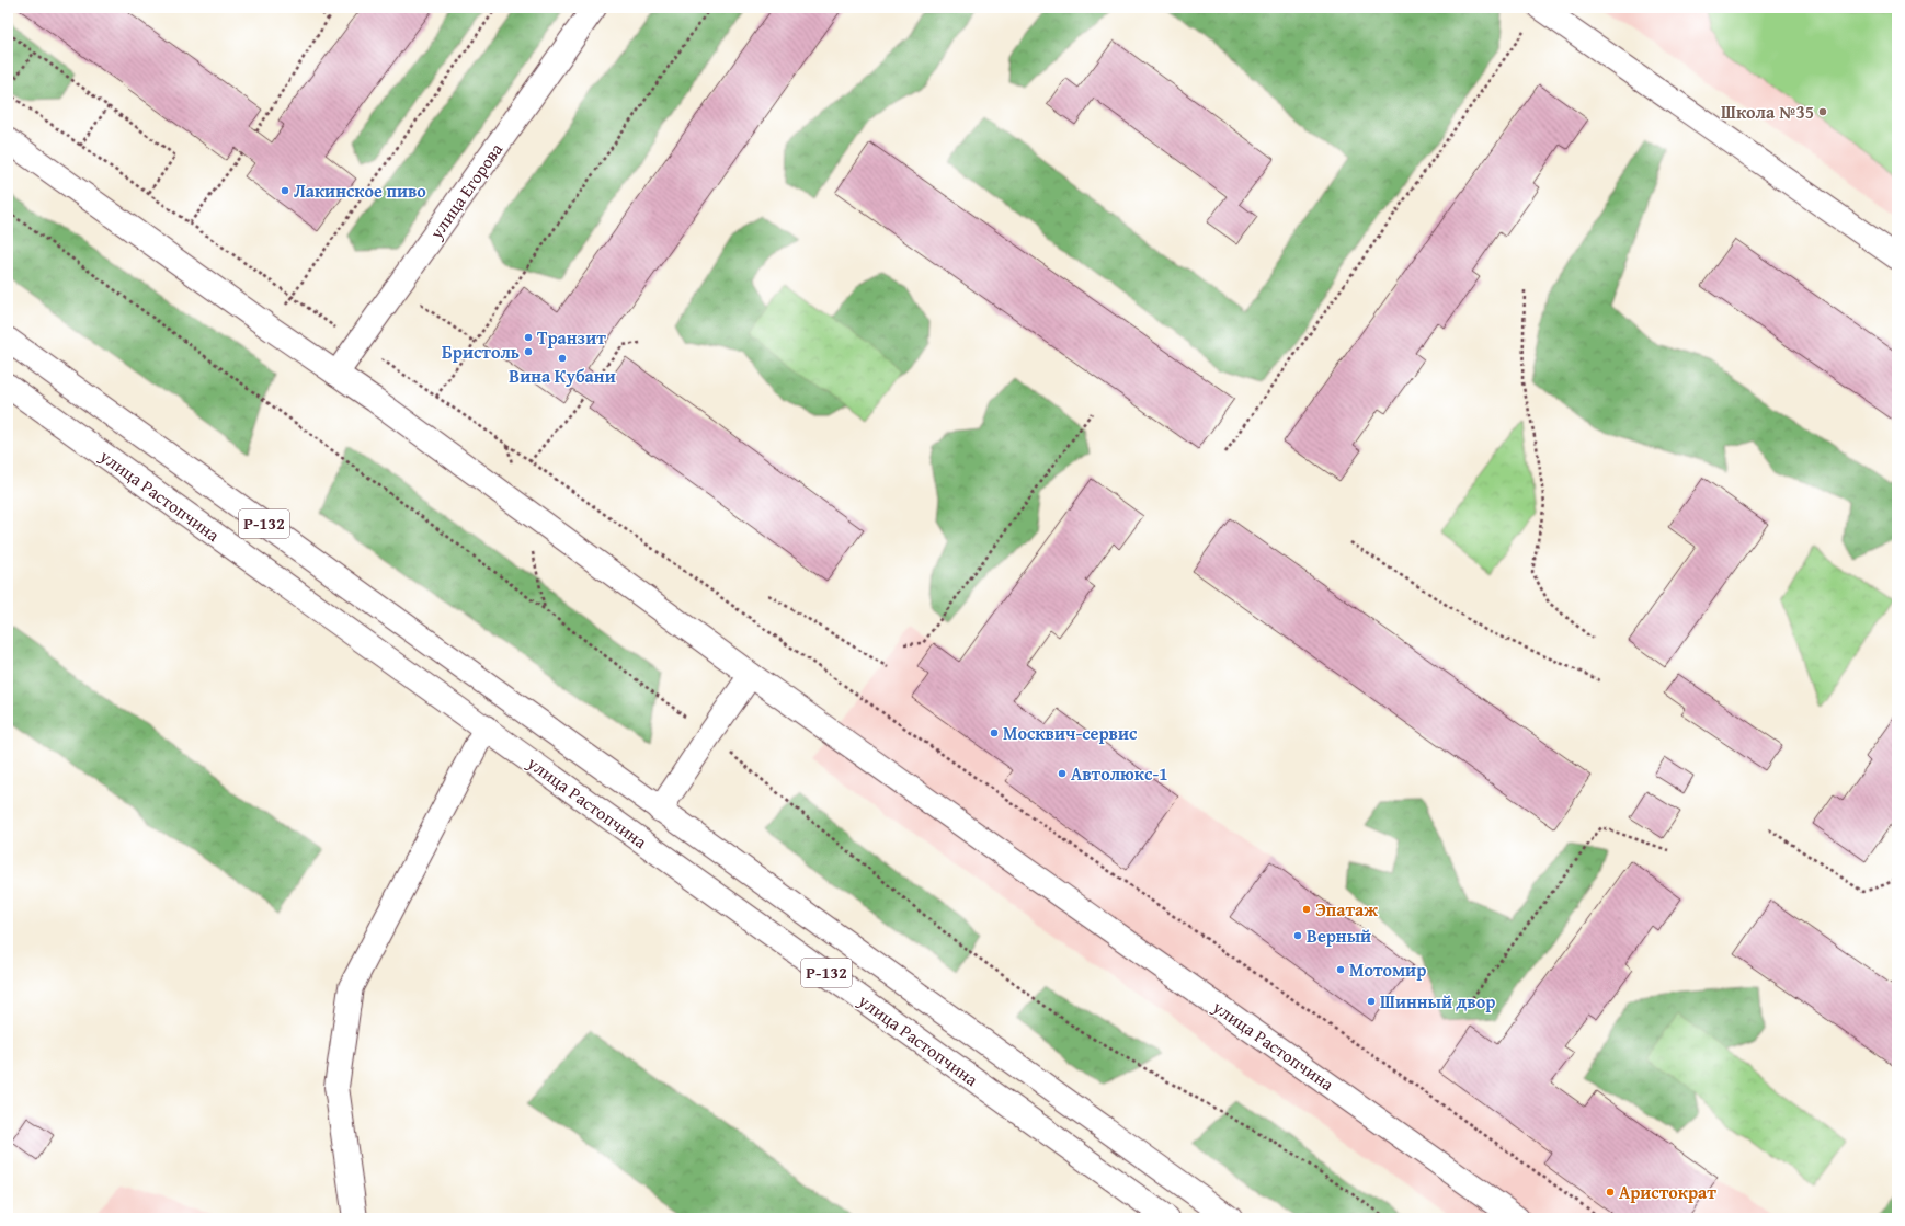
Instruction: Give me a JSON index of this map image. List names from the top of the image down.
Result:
{
  "streets": {
    "main road": ["улица Егорова", "улица Растопчина", "Р-132"]
  },
  "crossings": [
    ["улица Егорова", "улица Растопчина"]
  ],
  "places": [
    "Школа №35",
    "Лакинское пиво",
    "Транзит",
    "Бристоль",
    "Вина Кубани",
    "Москвич-сервис",
    "Автолюкс-1",
    "Эпатаж",
    "Верный",
    "Мотомир",
    "Шинный двор",
    "Аристократ"
  ]
}
